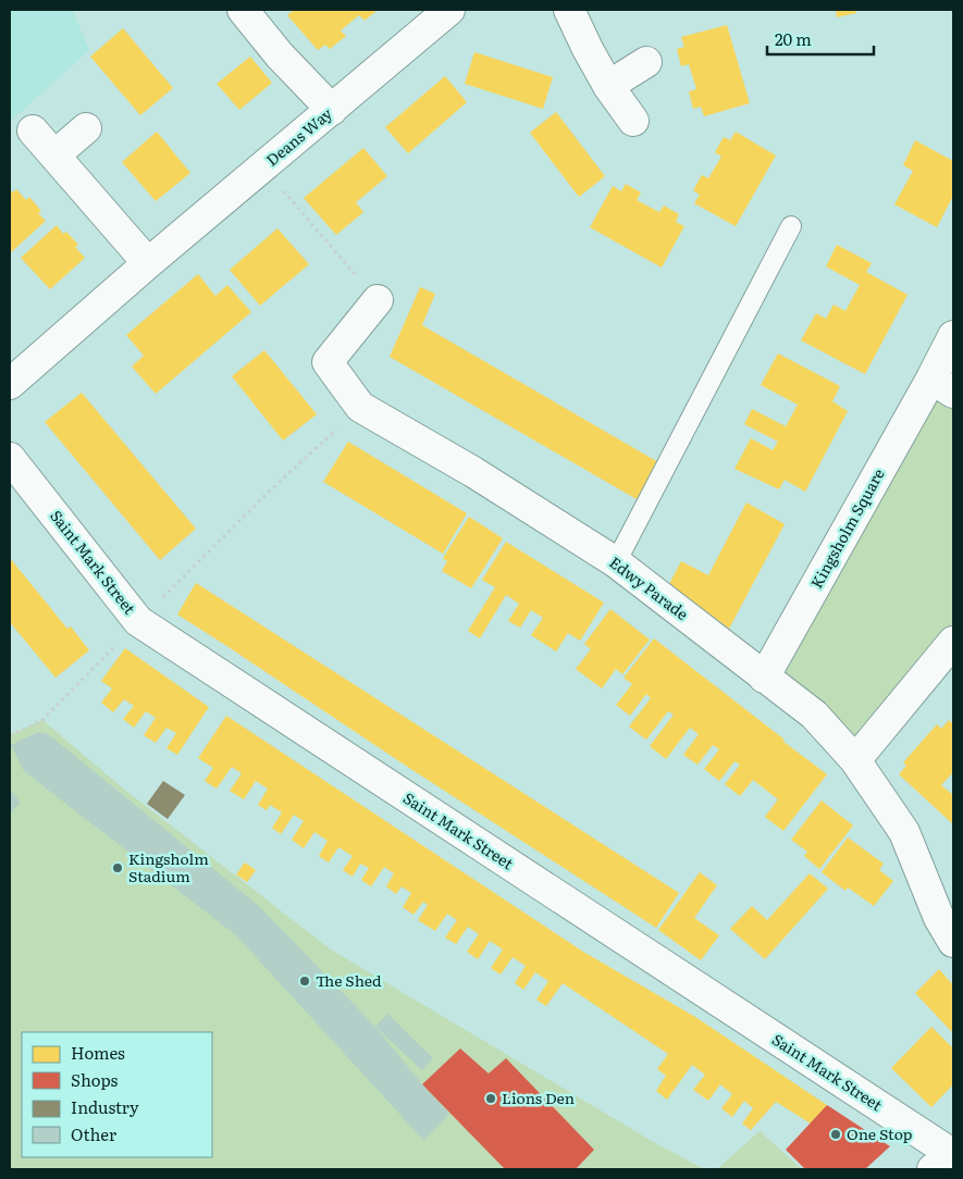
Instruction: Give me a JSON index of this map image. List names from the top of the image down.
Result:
{
  "streets": {
    "street": [
      "Deans Way",
      "Kingsholm Square",
      "Saint Mark Street",
      "Edwy Parade"
    ]
  },
  "crossings": [
    ["Kingsholm Square", "Edwy Parade"]
  ],
  "places": [
    "Kingsholm Stadium",
    "The Shed",
    "Lions Den",
    "One Stop"
  ],
  "legend": [
    "Homes",
    "Shops",
    "Industry",
    "Other"
  ],
  "scale_bar": "20 m"
}
